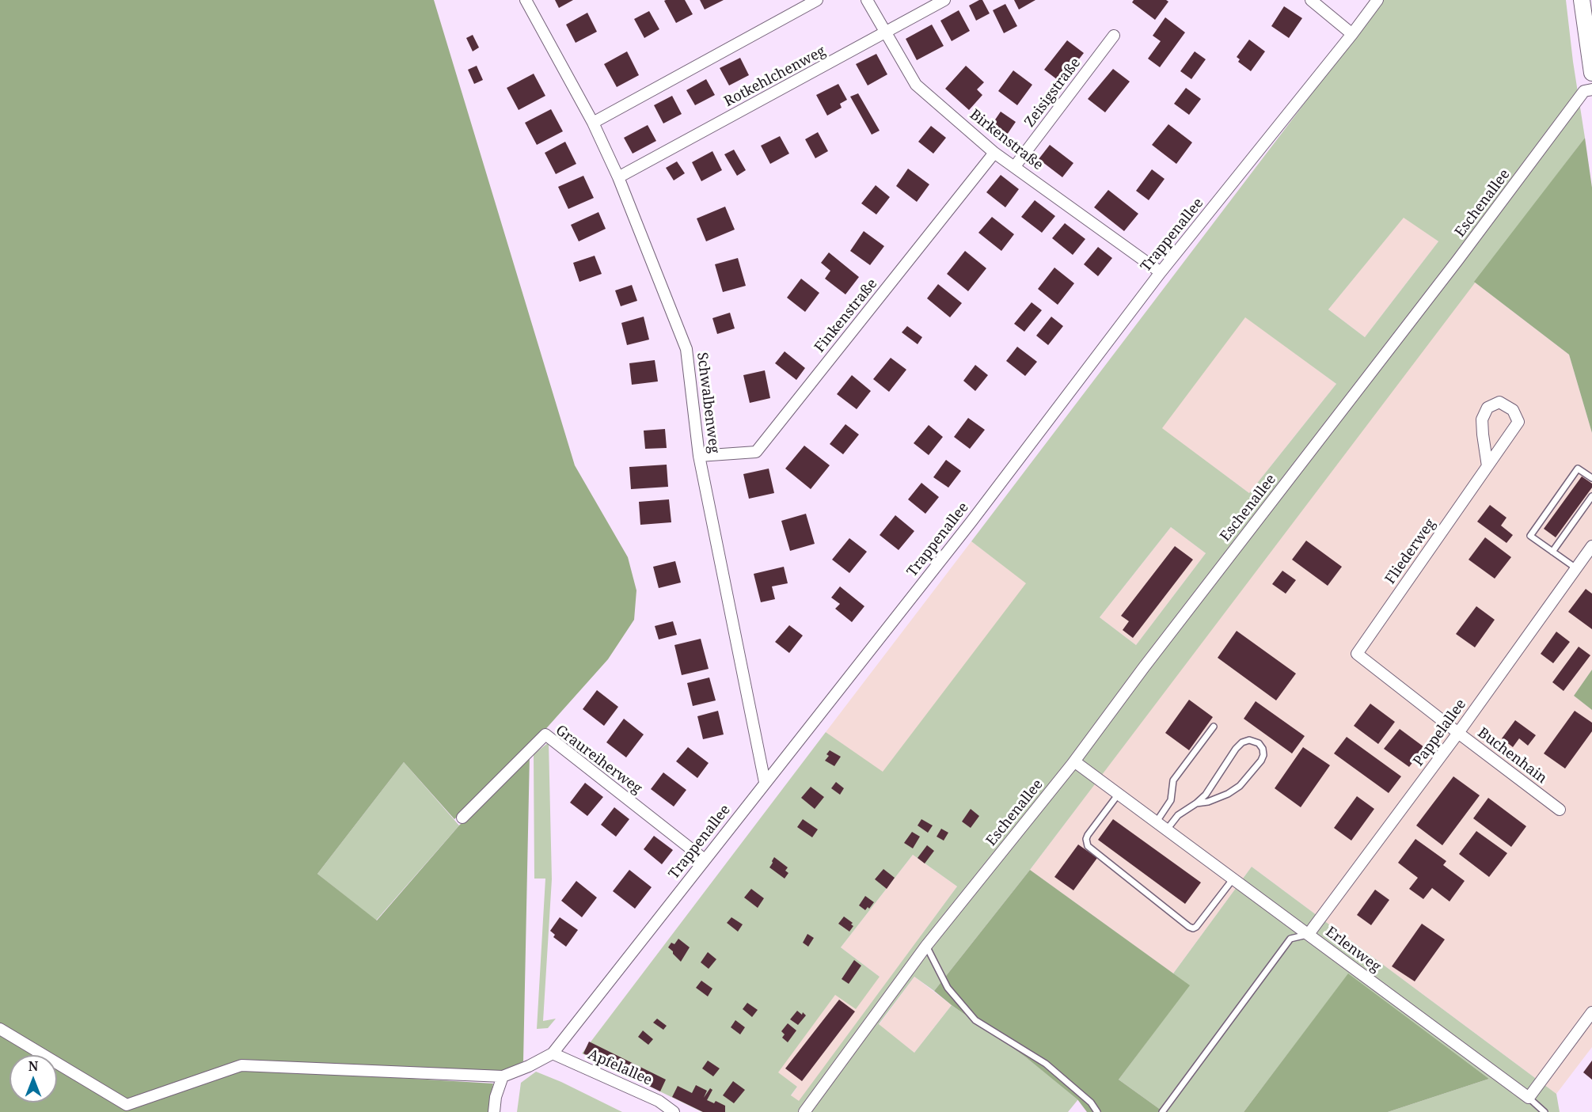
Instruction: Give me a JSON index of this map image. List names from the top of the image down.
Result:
{
  "streets": {
    "street": [
      "Rotkehlchenweg",
      "Zeisigstraße",
      "Birkenstraße",
      "Eschenallee",
      "Trappenallee",
      "Finkenstraße",
      "Schwalbenweg",
      "Fliederweg",
      "Pappelallee",
      "Buchenhain",
      "Graureiherweg",
      "Erlenweg",
      "Apfelallee"
    ]
  },
  "crossings": [
    ["Rotkehlchenweg", "Birkenstraße"],
    ["Rotkehlchenweg", "Schwalbenweg"],
    ["Zeisigstraße", "Birkenstraße"],
    ["Birkenstraße", "Trappenallee"],
    ["Birkenstraße", "Finkenstraße"],
    ["Eschenallee", "Erlenweg"],
    ["Trappenallee", "Schwalbenweg"],
    ["Trappenallee", "Graureiherweg"],
    ["Trappenallee", "Apfelallee"],
    ["Finkenstraße", "Schwalbenweg"],
    ["Fliederweg", "Buchenhain"],
    ["Pappelallee", "Buchenhain"],
    ["Pappelallee", "Erlenweg"]
  ],
  "north": "top"
}
